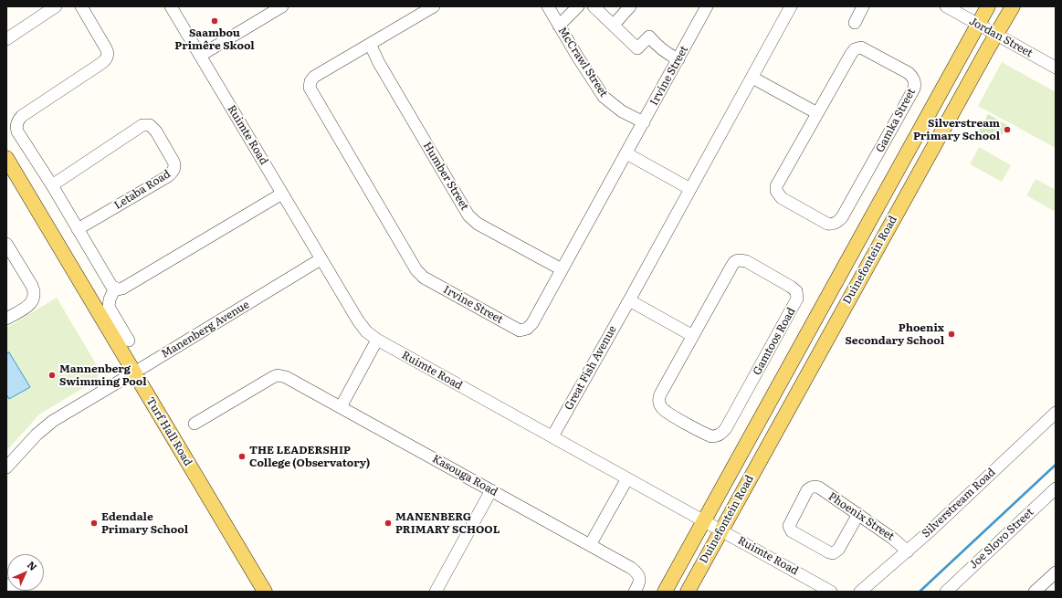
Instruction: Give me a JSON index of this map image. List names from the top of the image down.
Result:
{
  "streets": {
    "main road": ["Duinefontein Road", "Turf Hall Road"],
    "street": [
      "Jordan Street",
      "McCrawl Street",
      "Irvine Street",
      "Gamka Street",
      "Ruimte Road",
      "Humber Street",
      "Letaba Road",
      "Manenberg Avenue",
      "Gamtoos Road",
      "Great Fish Avenue",
      "Kasouga Road",
      "Silverstream Road",
      "Phoenix Street",
      "Joe Slovo Street"
    ]
  },
  "crossings": [
    ["Jordan Street", "Duinefontein Road"],
    ["McCrawl Street", "Irvine Street"],
    ["Irvine Street", "Humber Street"],
    ["Ruimte Road", "Duinefontein Road"],
    ["Ruimte Road", "Manenberg Avenue"],
    ["Ruimte Road", "Great Fish Avenue"],
    ["Manenberg Avenue", "Turf Hall Road"],
    ["Silverstream Road", "Phoenix Street"]
  ],
  "places": [
    "Saambou Primêre Skool",
    "Silverstream Primary School",
    "Phoenix Secondary School",
    "Mannenberg Swimming Pool",
    "THE LEADERSHIP College (Observatory)",
    "Edendale Primary School",
    "MANENBERG PRIMARY SCHOOL"
  ],
  "north": "top right"
}
